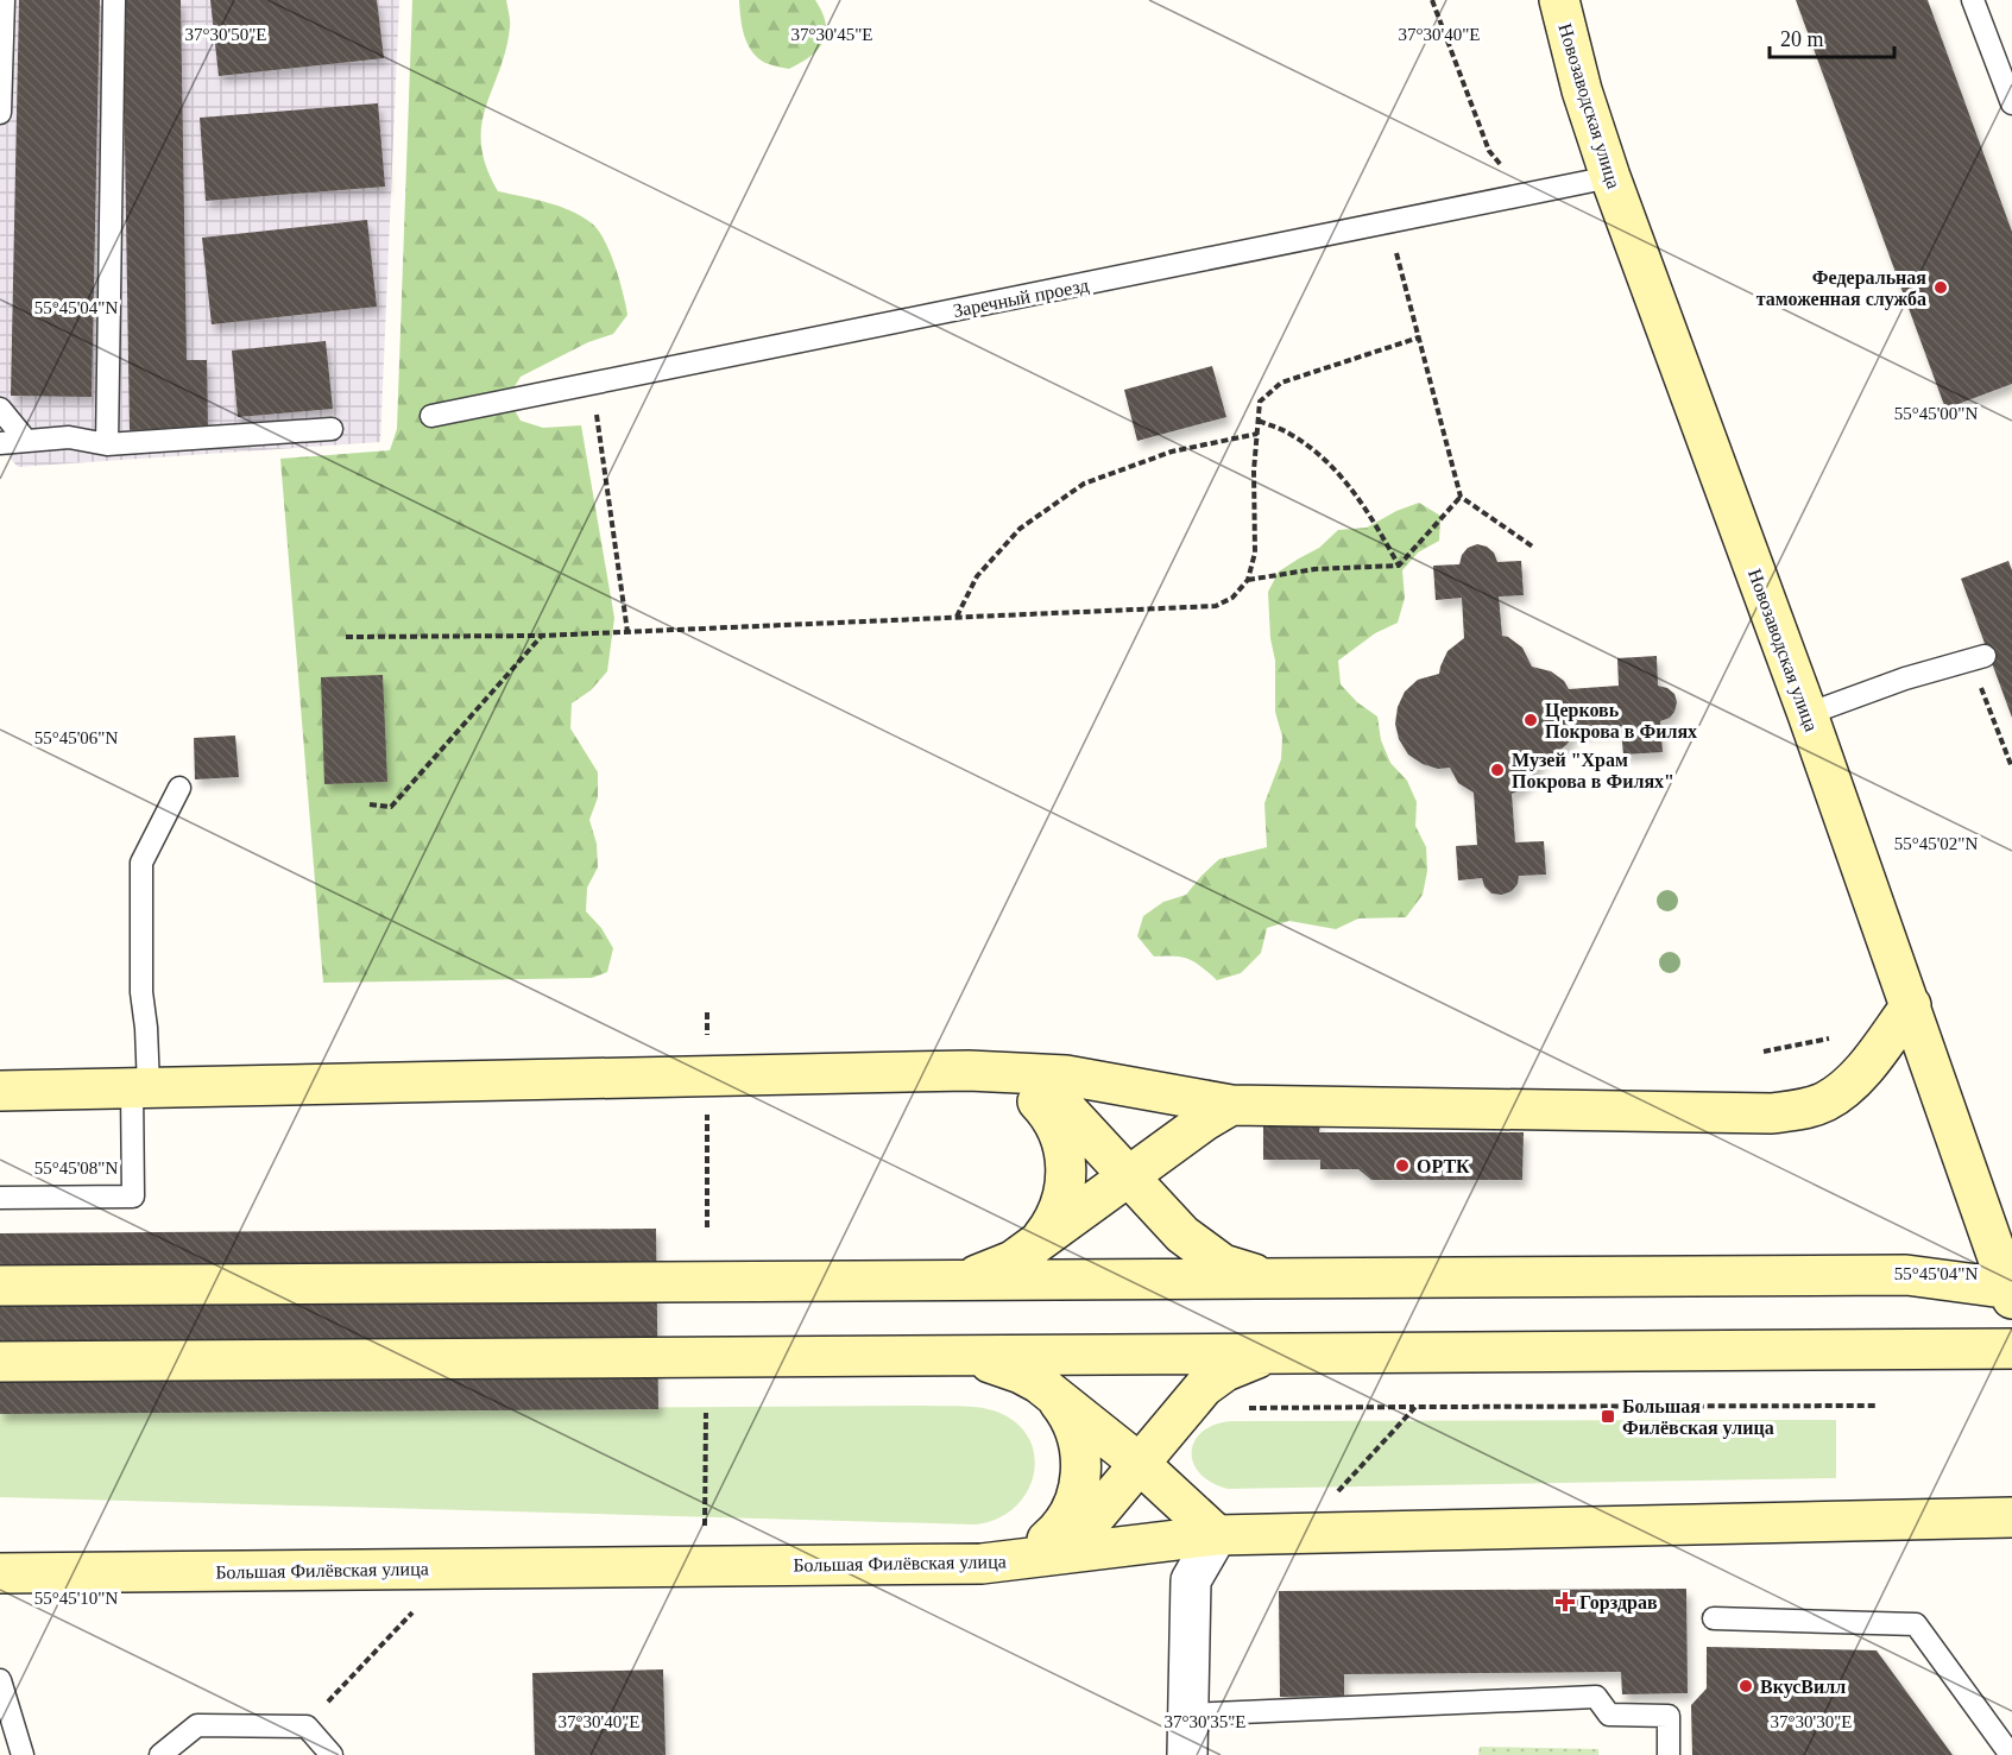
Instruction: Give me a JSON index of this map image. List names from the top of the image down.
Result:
{
  "streets": {
    "street": ["Новозаводская улица", "Большая Филёвская улица"],
    "lane": ["Заречный проезд"]
  },
  "crossings": [
    ["Новозаводская улица", "Заречный проезд"]
  ],
  "places": {
    "other": [
      "Федеральная таможенная служба",
      "Церковь Покрова в Филях",
      "Музей \"Храм Покрова в Филях\"",
      "ОРТК",
      "ВкусВилл"
    ],
    "transit": ["Большая Филёвская улица"],
    "health": ["Горздрав"]
  },
  "scale_bar": "20 m",
  "coordinates": [
    "37°30'40\"E",
    "37°30'50\"E",
    "37°30'45\"E",
    "55°45'04\"N",
    "55°45'00\"N",
    "55°45'06\"N",
    "55°45'02\"N",
    "55°45'08\"N",
    "55°45'10\"N",
    "37°30'35\"E",
    "37°30'30\"E"
  ]
}
